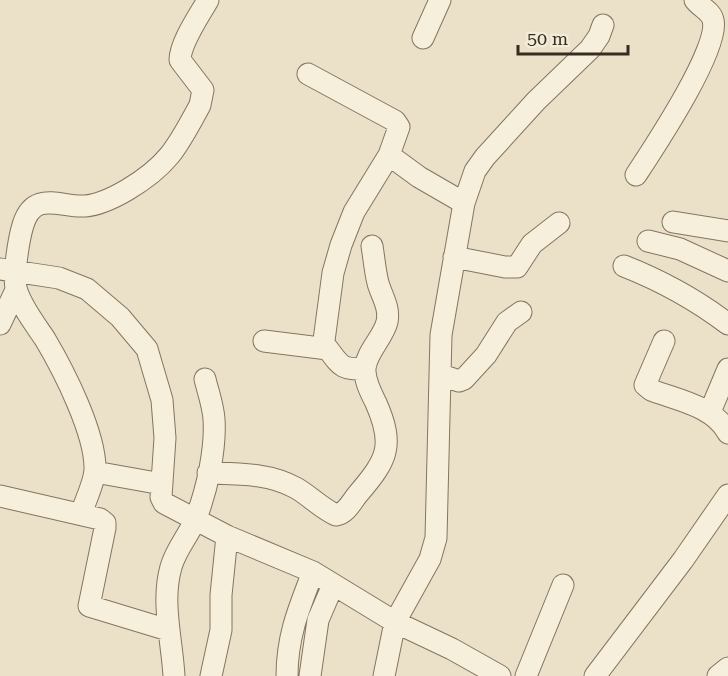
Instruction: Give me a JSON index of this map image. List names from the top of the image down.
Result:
{
  "scale_bar": "50 m"
}
